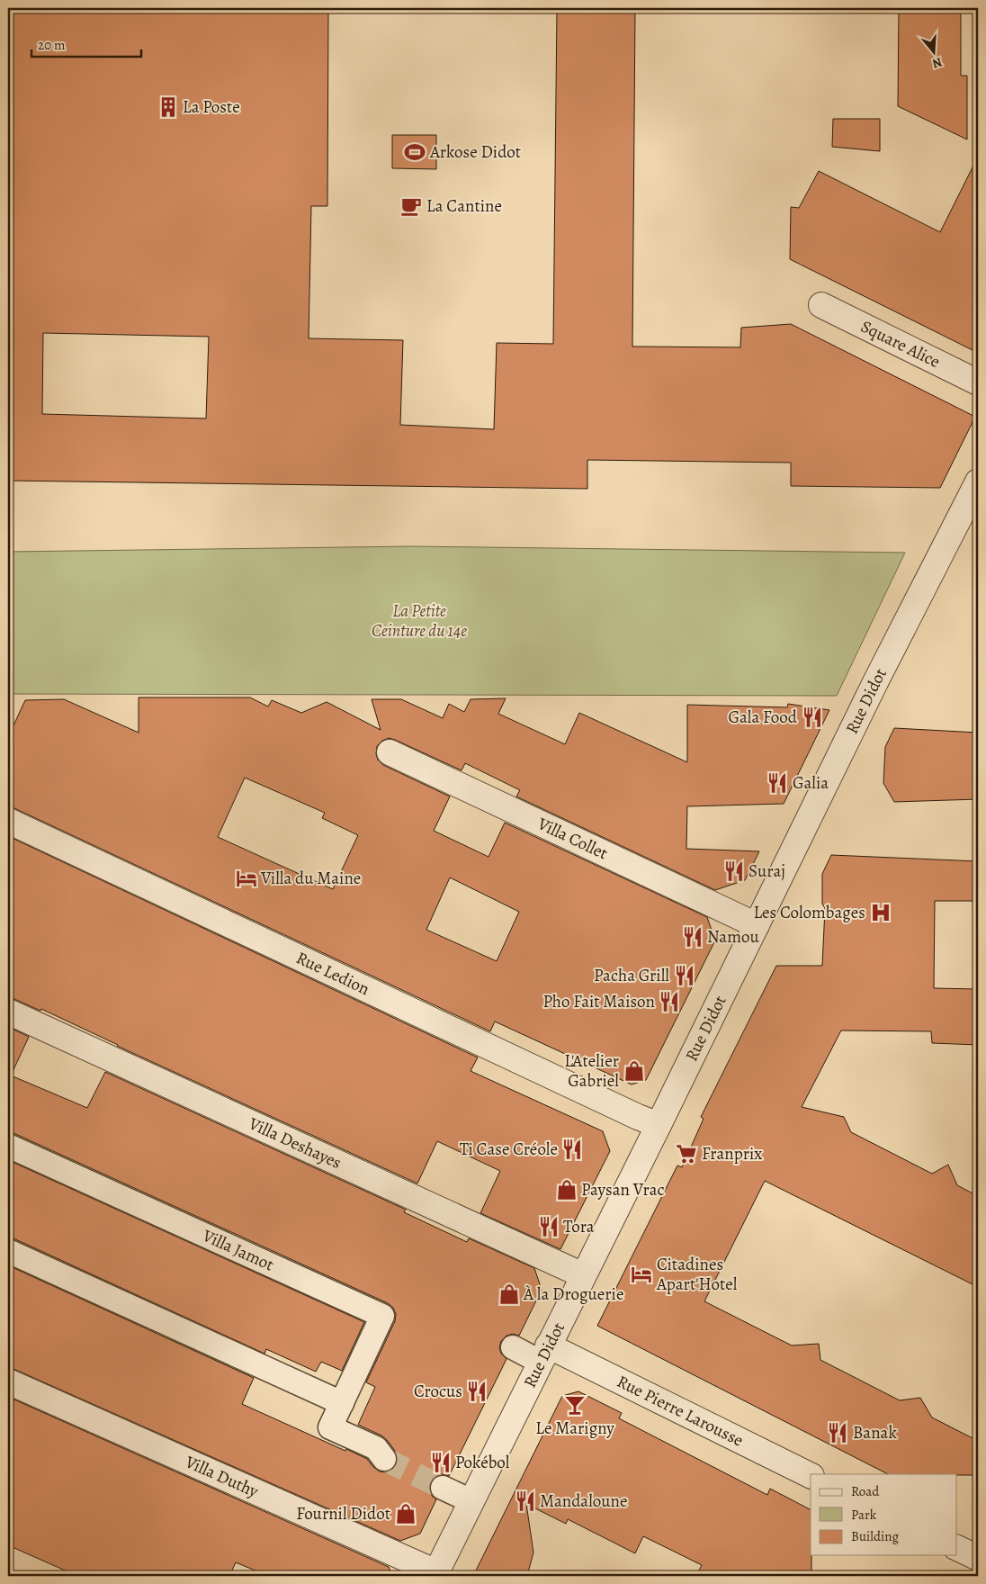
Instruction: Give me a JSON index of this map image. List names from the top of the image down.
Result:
{
  "streets": {
    "street": [
      "Square Alice",
      "Rue Didot",
      "Villa Collet",
      "Rue Ledion",
      "Villa Deshayes",
      "Villa Jamot",
      "Rue Pierre Larousse",
      "Villa Duthy"
    ]
  },
  "crossings": [
    ["Rue Didot", "Villa Collet"],
    ["Rue Didot", "Rue Ledion"],
    ["Rue Didot", "Villa Deshayes"],
    ["Rue Didot", "Rue Pierre Larousse"],
    ["Rue Didot", "Villa Duthy"]
  ],
  "parks": ["La Petite Ceinture du 14e"],
  "places": {
    "building": ["La Poste"],
    "sports": ["Arkose Didot"],
    "cafe": ["La Cantine"],
    "restaurant": [
      "Gala Food",
      "Galia",
      "Suraj",
      "Namou",
      "Pacha Grill",
      "Pho Fait Maison",
      "Ti Case Créole",
      "Tora",
      "Crocus",
      "Banak",
      "Pokébol",
      "Mandaloune"
    ],
    "hotel": ["Villa du Maine", "Citadines Apart'Hotel"],
    "hospital": ["Les Colombages"],
    "shop": [
      "L'Atelier Gabriel",
      "Paysan Vrac",
      "À la Droguerie",
      "Fournil Didot"
    ],
    "supermarket": ["Franprix"],
    "bar": ["Le Marigny"]
  },
  "legend": ["Road", "Park", "Building"],
  "scale_bar": "20 m",
  "north": "bottom"
}
